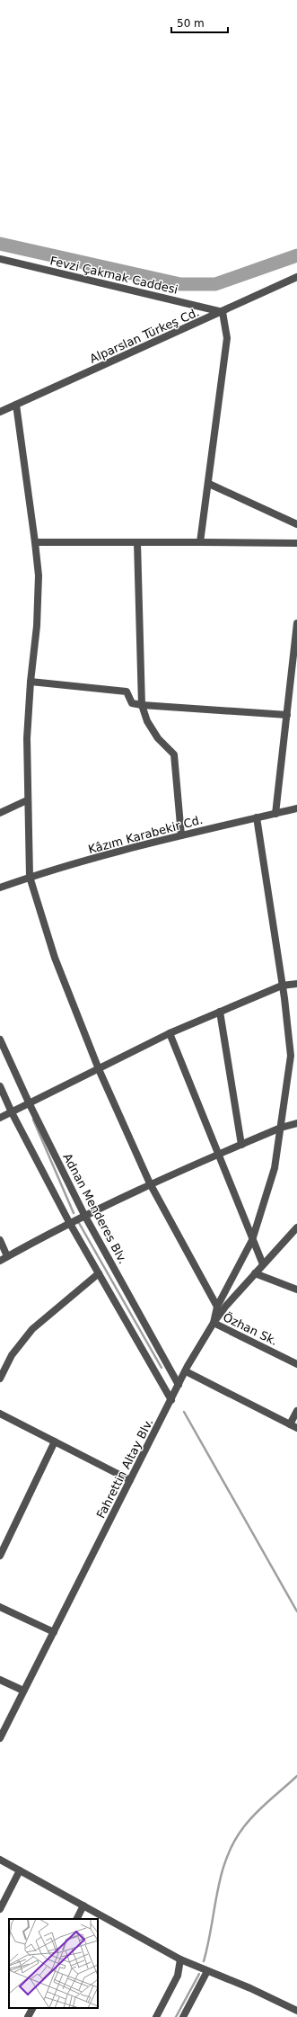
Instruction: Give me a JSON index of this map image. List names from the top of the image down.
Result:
{
  "streets": {
    "street": [
      "Fevzi Çakmak Caddesi",
      "Alparslan Türkeş Cd.",
      "Kâzım Karabekir Cd.",
      "Adnan Menderes Blv.",
      "Özhan Sk.",
      "Fahrettin Altay Blv."
    ]
  },
  "crossings": [
    ["Fevzi Çakmak Caddesi", "Alparslan Türkeş Cd."],
    ["Adnan Menderes Blv.", "Fahrettin Altay Blv."],
    ["Özhan Sk.", "Fahrettin Altay Blv."]
  ],
  "scale_bar": "50 m"
}
